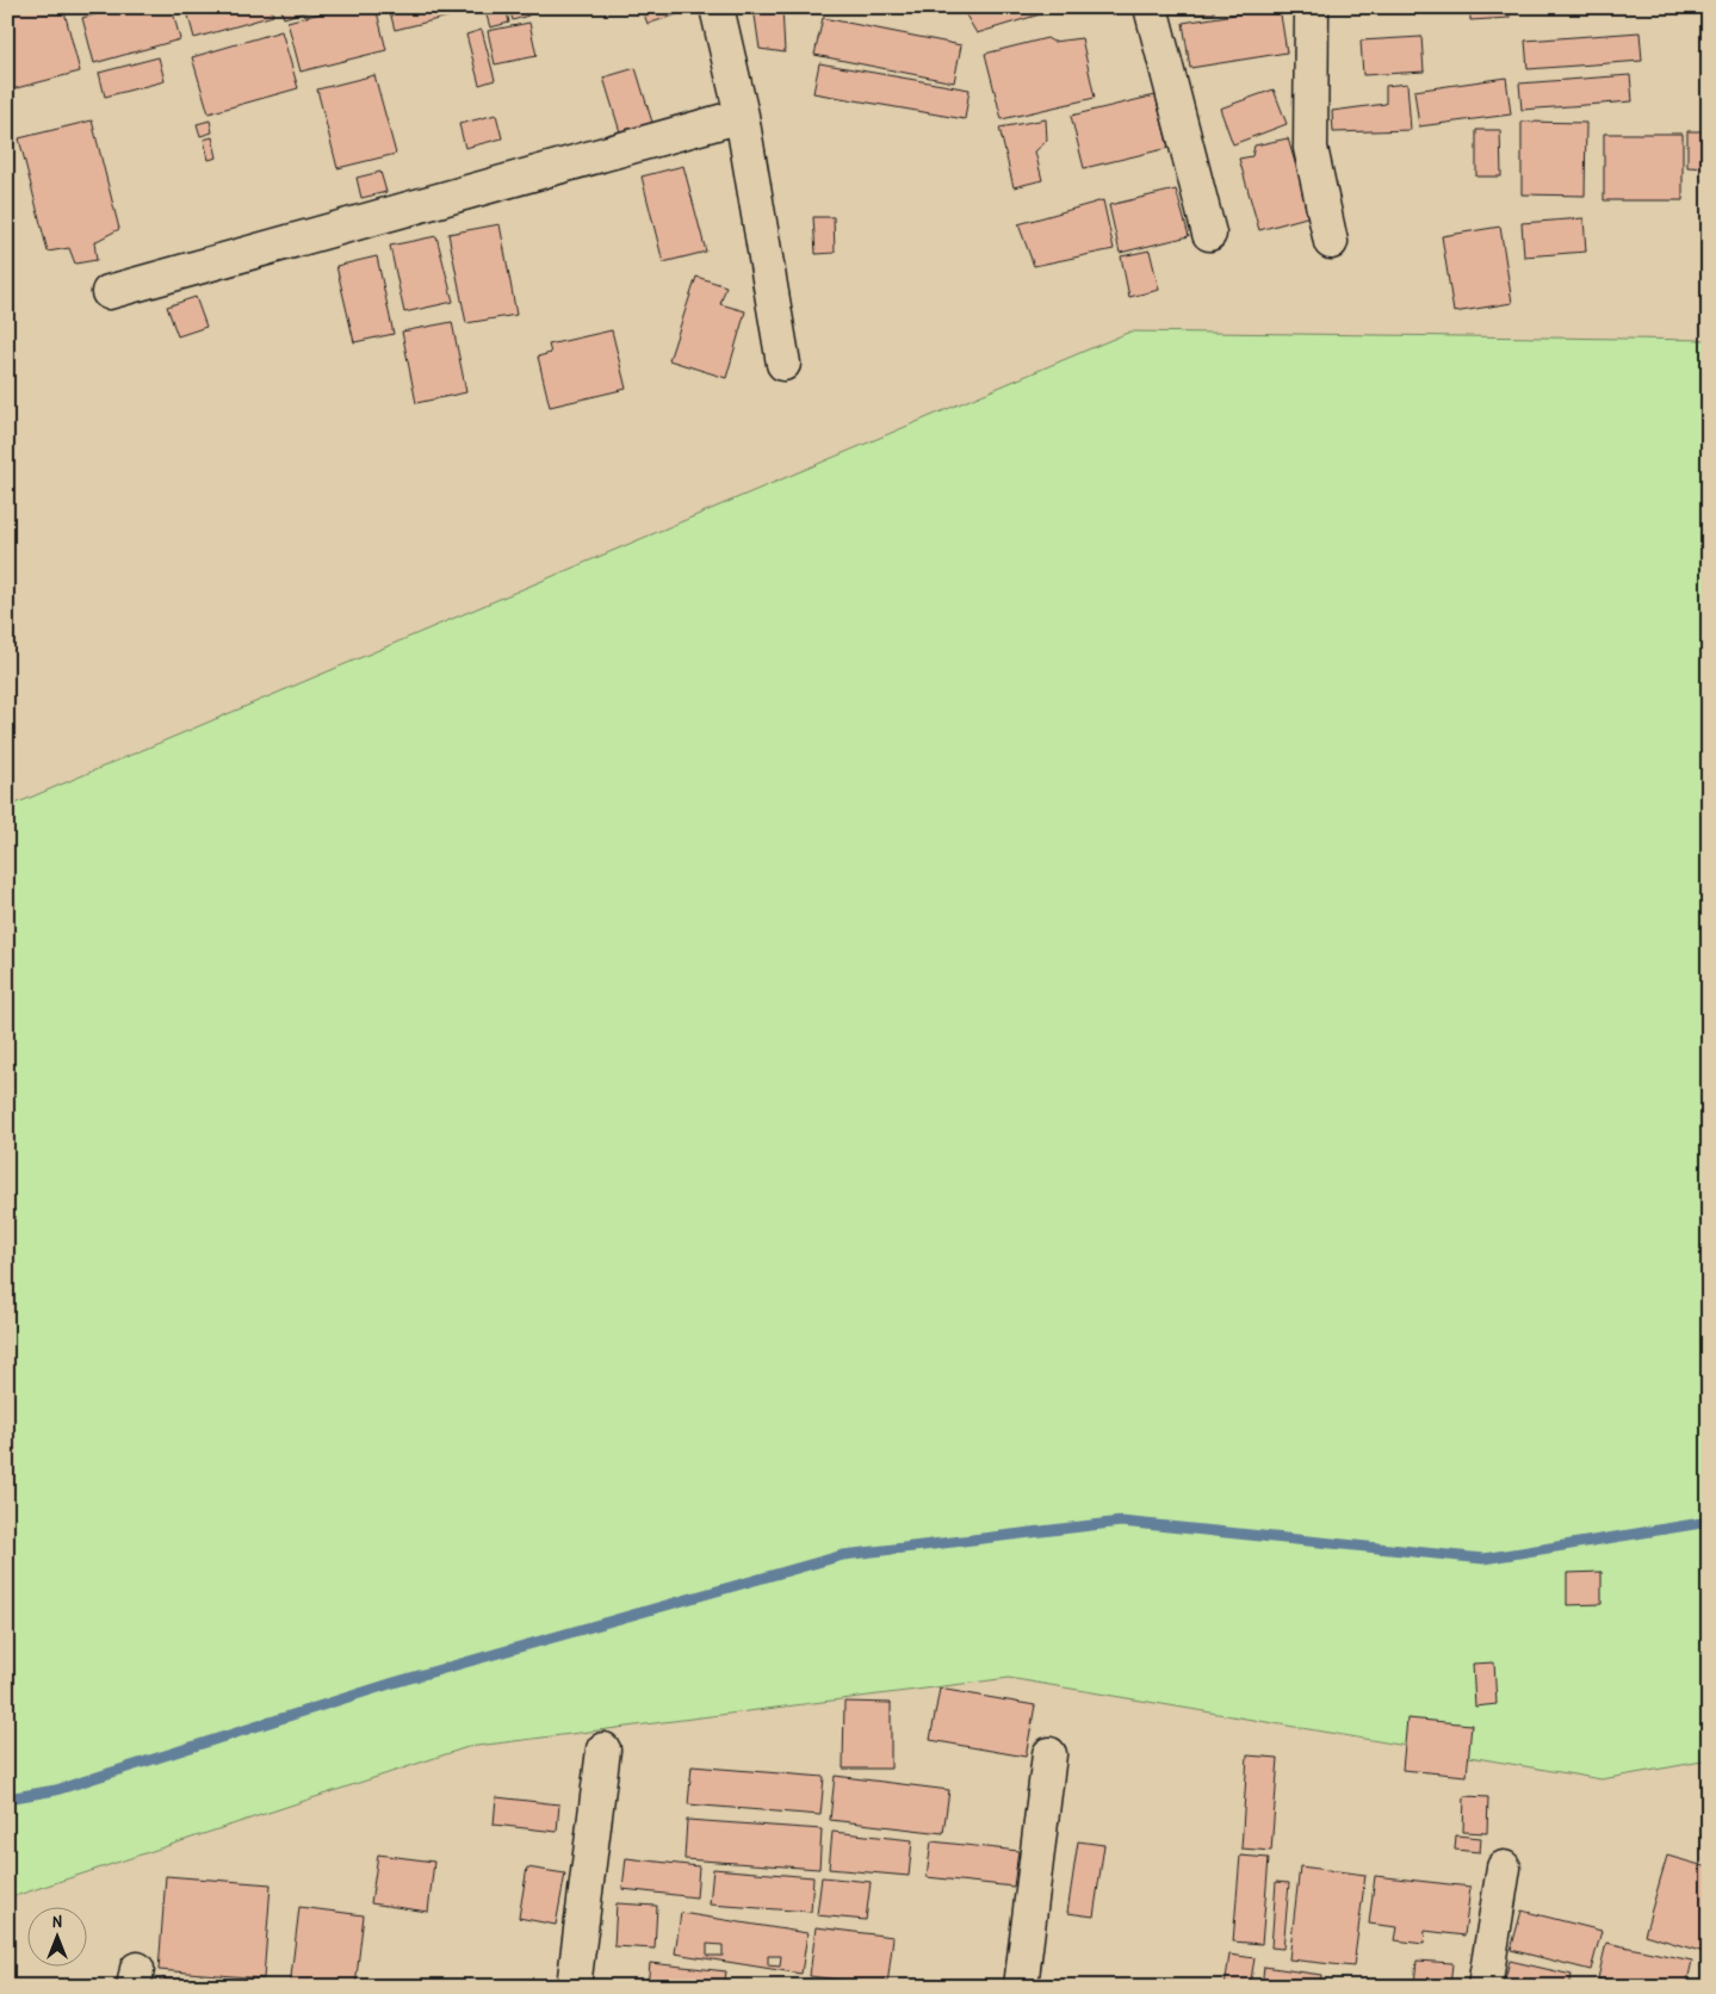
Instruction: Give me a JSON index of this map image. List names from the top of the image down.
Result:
{
  "north": "top"
}
